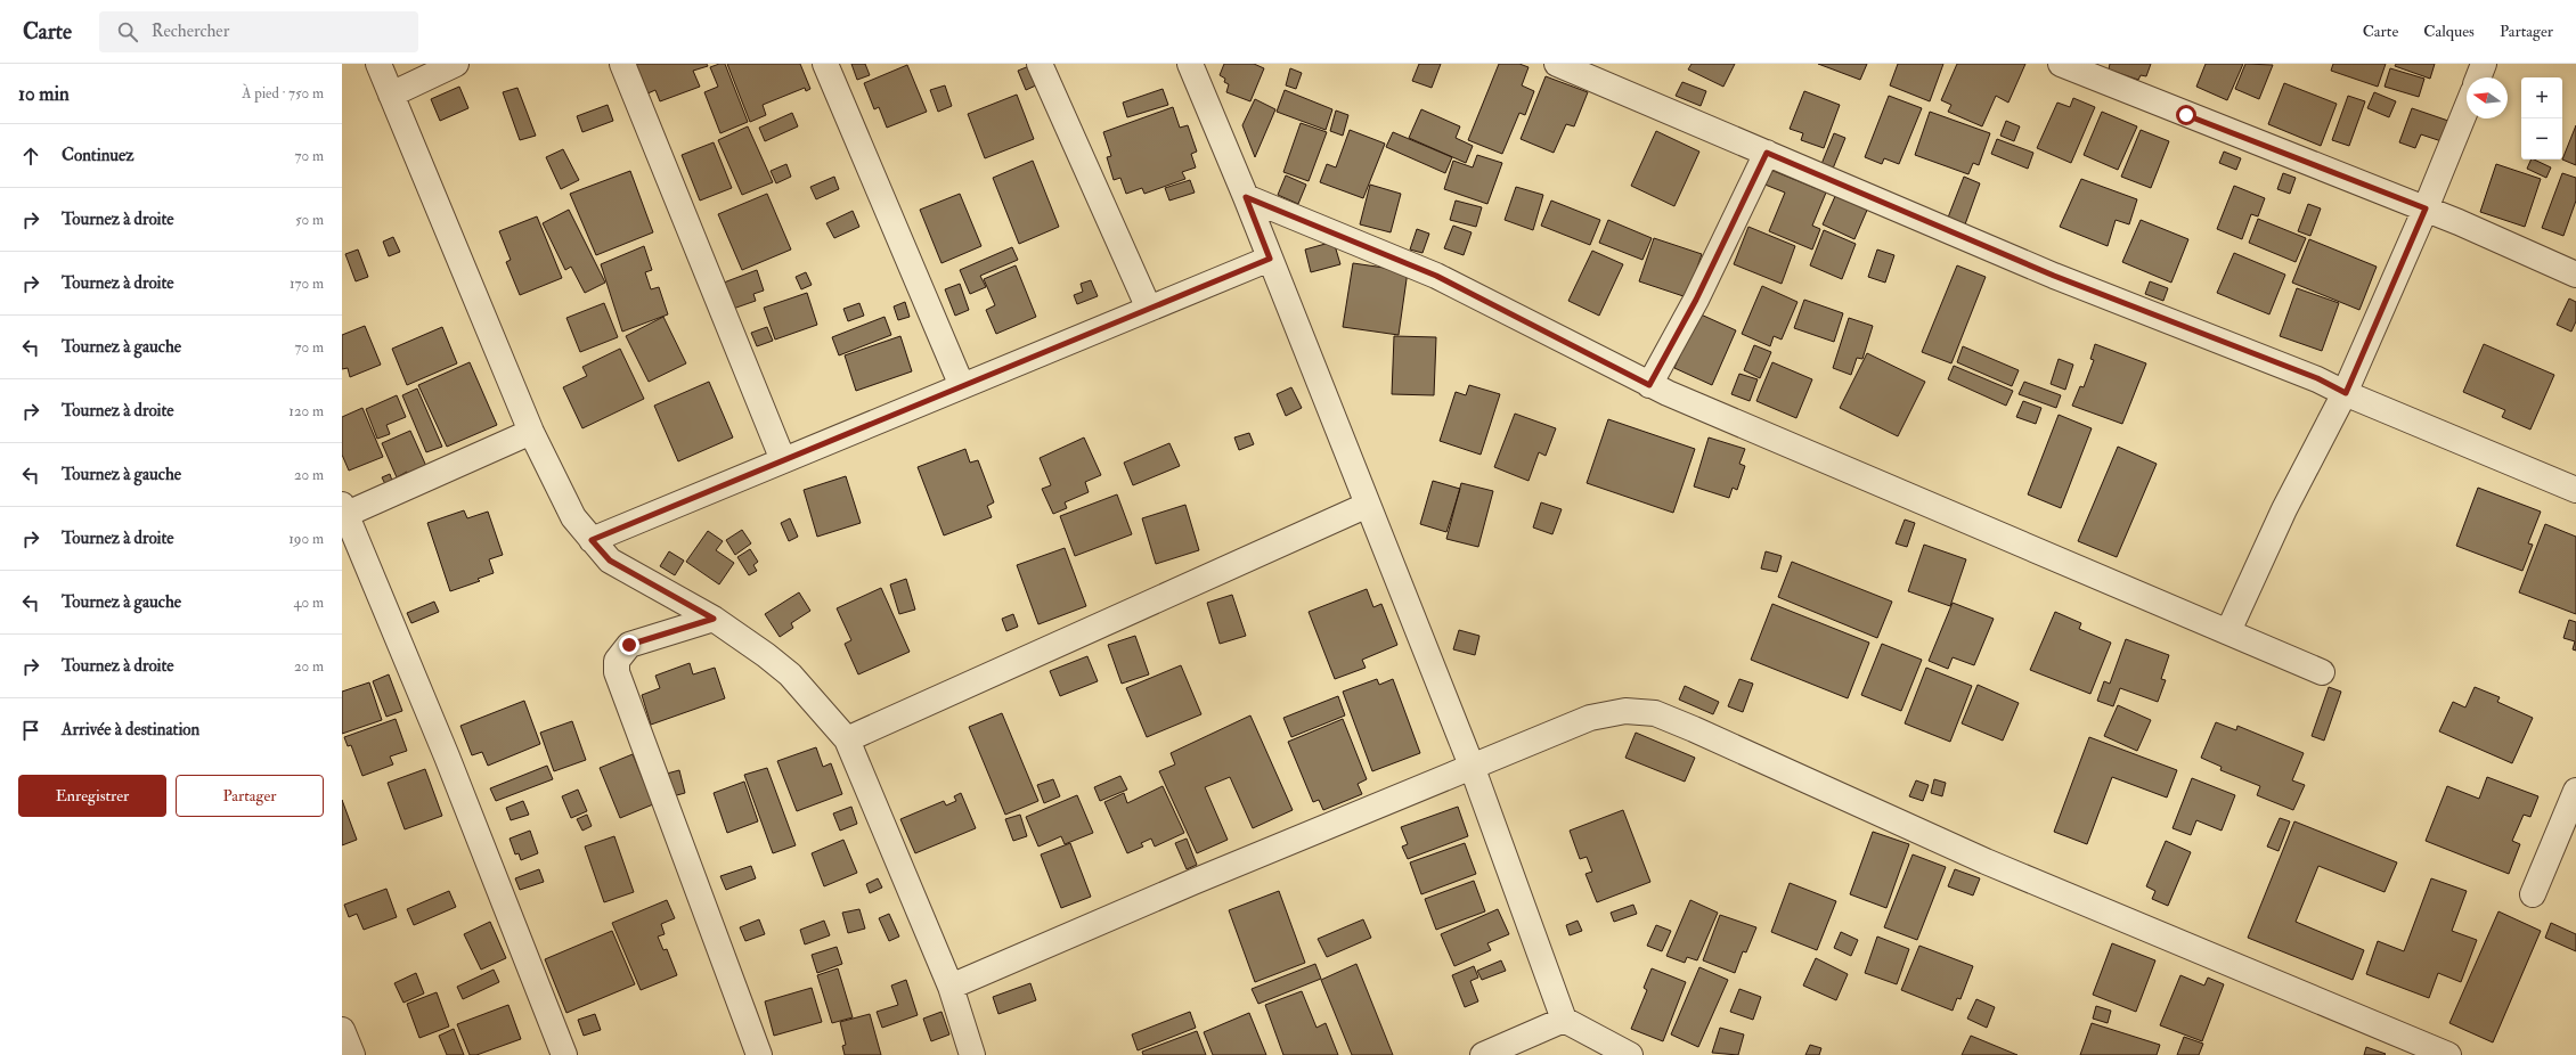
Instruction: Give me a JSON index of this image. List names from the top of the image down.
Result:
{
  "north": "left",
  "page": {
    "header": "Carte",
    "search": "Rechercher",
    "nav": ["Carte", "Calques", "Partager"],
    "heading": ["10 min", "À pied · 750 m"],
    "map_buttons": ["+", "−"],
    "list": [
      ["Continuez", "70 m"],
      ["Tournez à droite", "50 m"],
      ["Tournez à droite", "170 m"],
      ["Tournez à gauche", "70 m"],
      ["Tournez à droite", "120 m"],
      ["Tournez à gauche", "20 m"],
      ["Tournez à droite", "190 m"],
      ["Tournez à gauche", "40 m"],
      ["Tournez à droite", "20 m"],
      "Arrivée à destination"
    ],
    "buttons": ["Enregistrer", "Partager"]
  }
}
